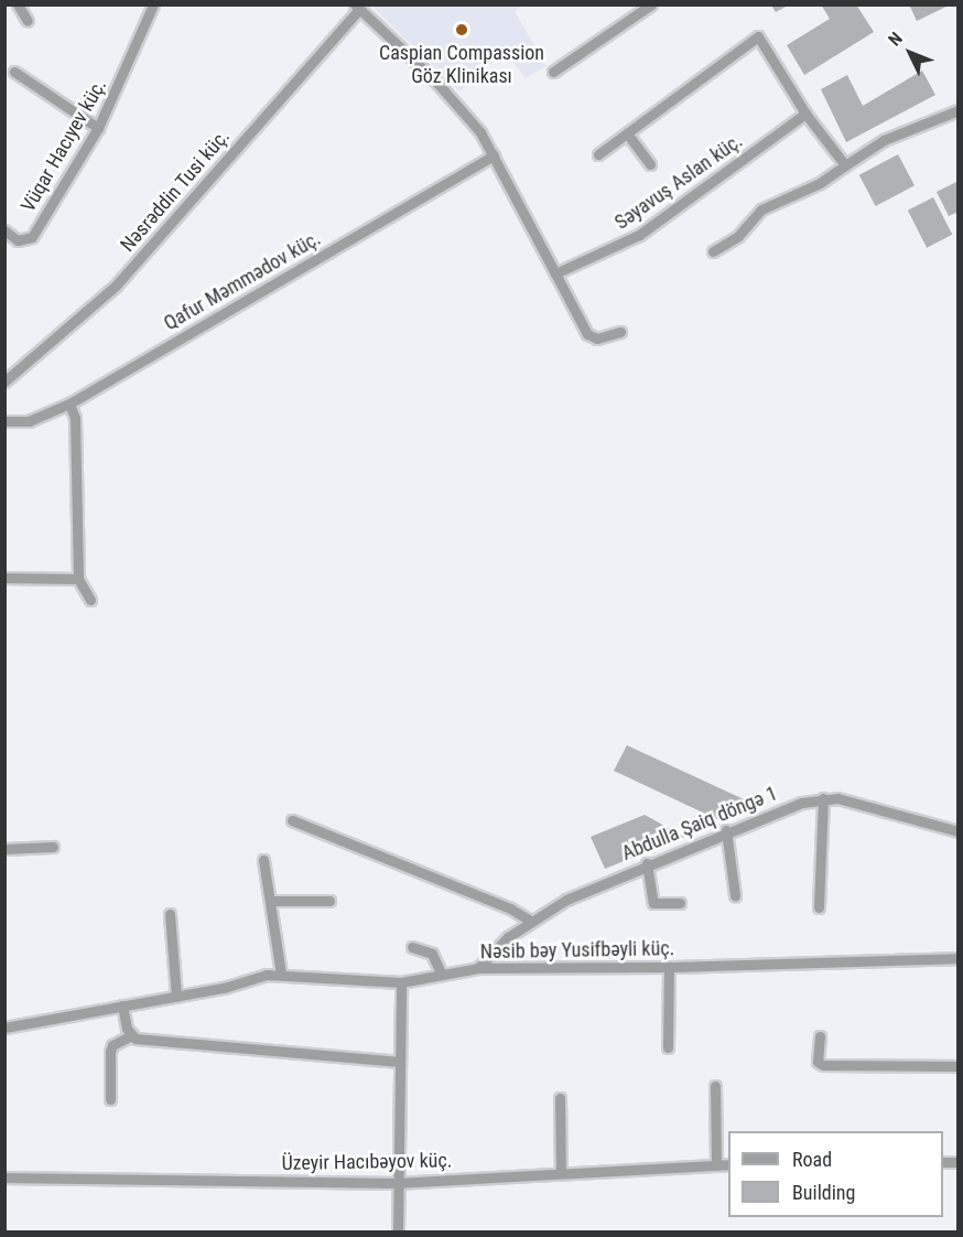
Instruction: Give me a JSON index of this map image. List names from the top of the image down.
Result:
{
  "streets": {
    "street": [
      "Vüqar Hacıyev küç.",
      "Səyavuş Aslan küç.",
      "Nəsrəddin Tusi küç.",
      "Qafur Məmmədov küç.",
      "Abdulla Şaiq döngə 1",
      "Nəsib bəy Yusifbəyli küç.",
      "Üzeyir Hacıbəyov küç."
    ]
  },
  "crossings": [
    ["Abdulla Şaiq döngə 1", "Nəsib bəy Yusifbəyli küç."]
  ],
  "places": ["Caspian Compassion Göz Klinikası"],
  "legend": ["Road", "Building"],
  "north": "top left"
}
